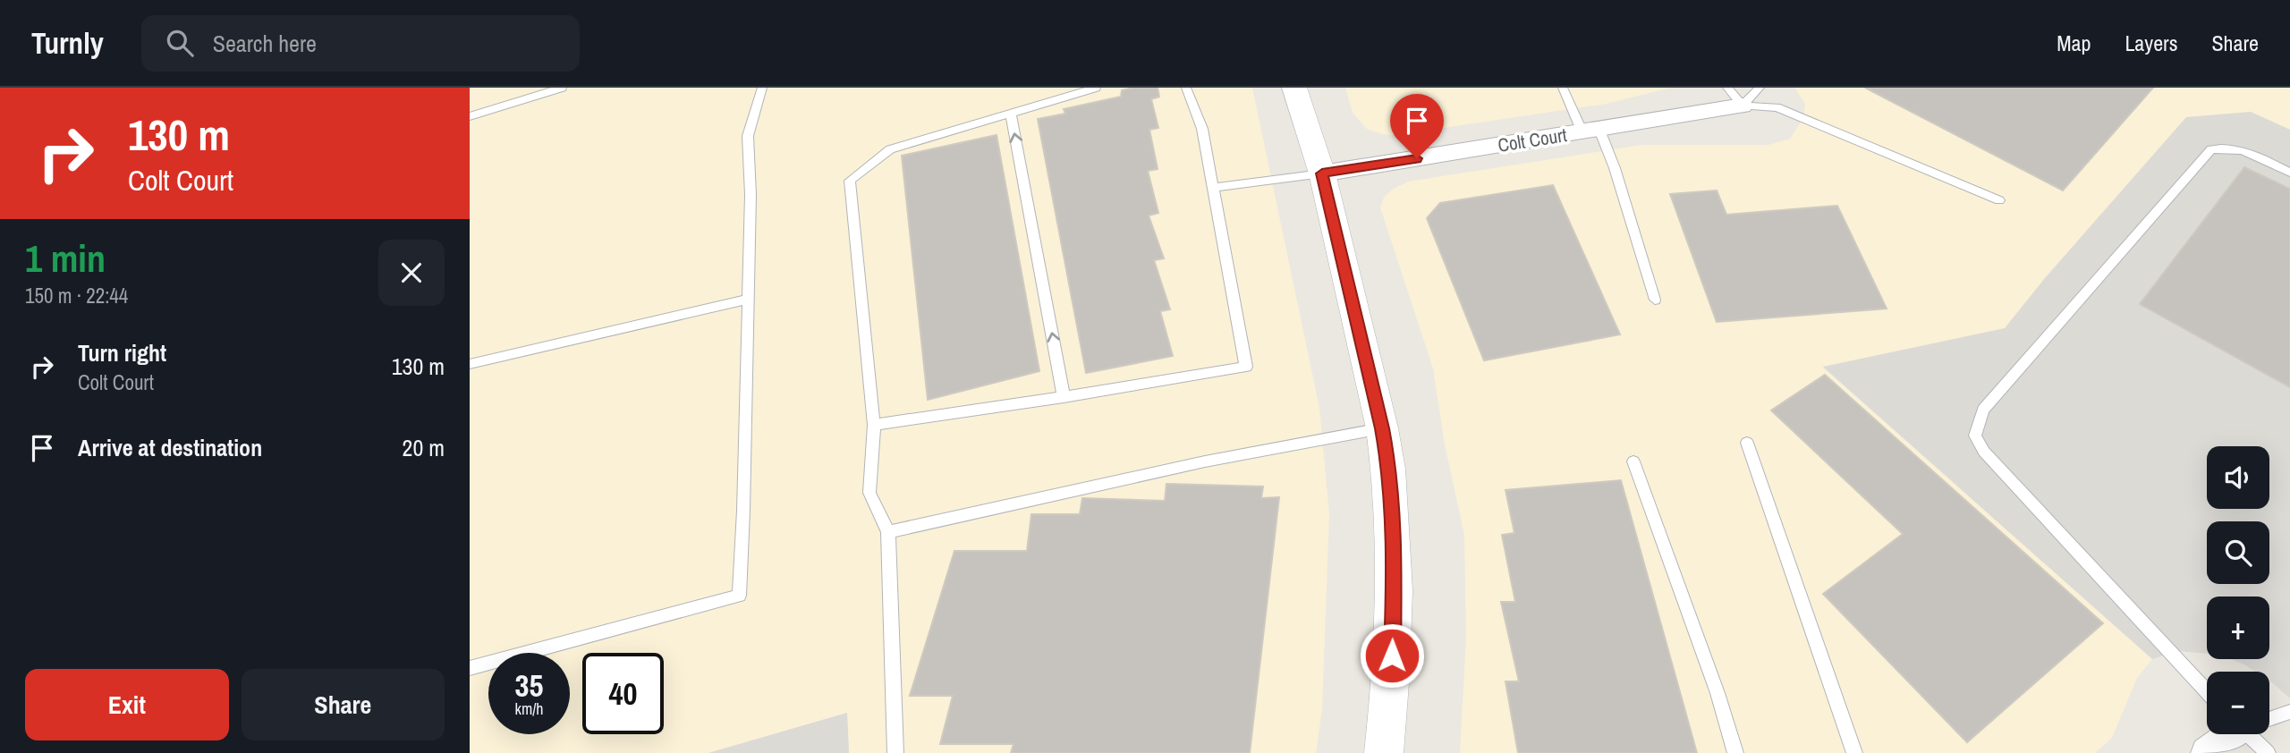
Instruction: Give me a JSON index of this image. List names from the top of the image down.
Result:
{
  "streets": {
    "street": ["Colt Court"]
  },
  "page": {
    "header": "Turnly",
    "search": "Search here",
    "nav": ["Map", "Layers", "Share"],
    "turn": ["130 m", "Colt Court"],
    "heading": ["1 min", "150 m · 22:44"],
    "list": [
      {
        "name": "Turn right",
        "note": "Colt Court",
        "value": "130 m"
      },
      {
        "name": "Arrive at destination",
        "value": "20 m"
      }
    ],
    "map_buttons": ["+", "−"],
    "speed": "35 km/h",
    "limit": "40",
    "buttons": ["Exit", "Share"]
  }
}
